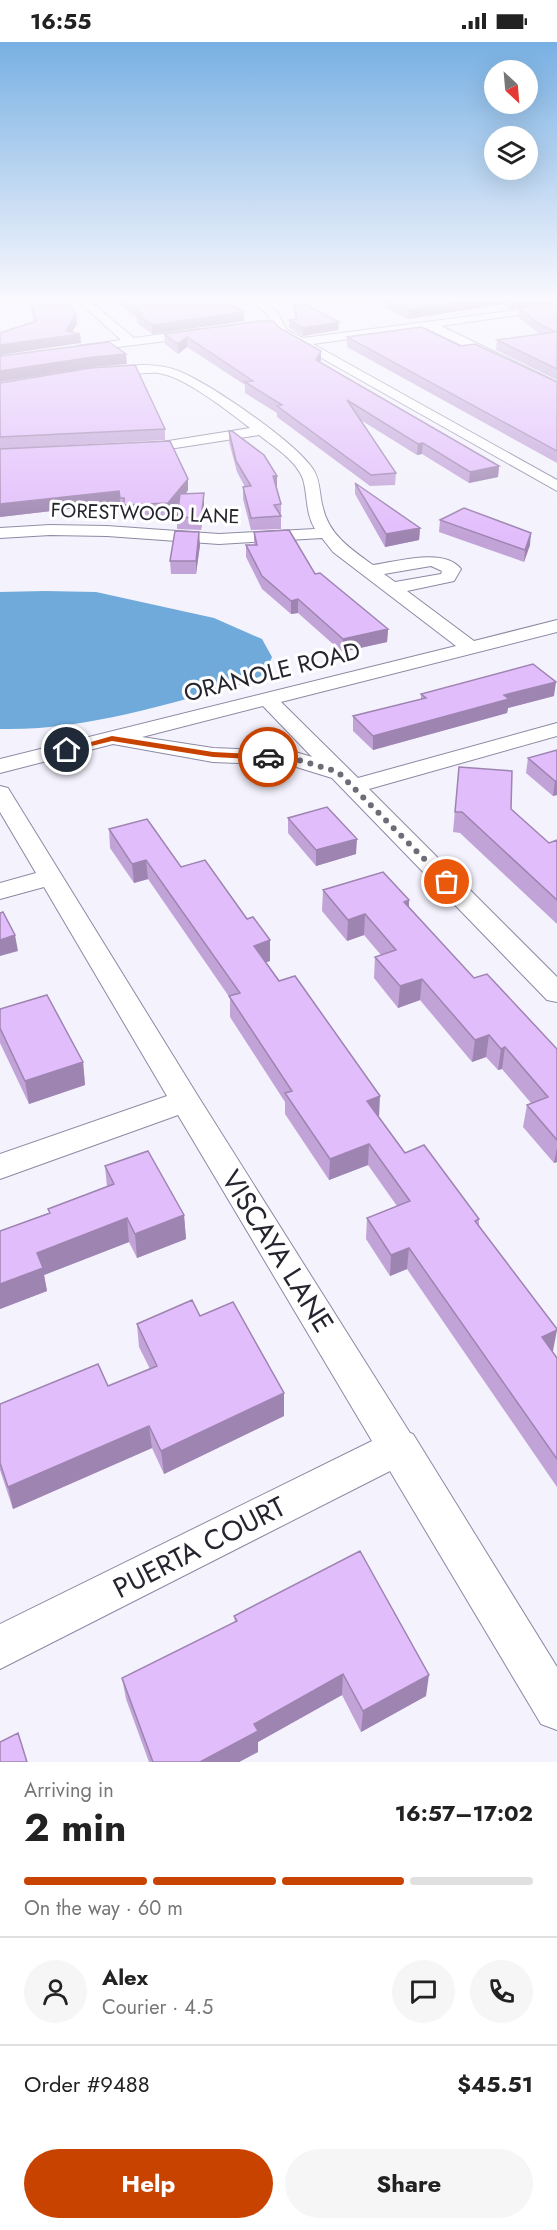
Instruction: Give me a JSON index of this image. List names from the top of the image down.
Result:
{
  "streets": {
    "street": [
      "FORESTWOOD LANE",
      "ORANOLE ROAD",
      "VISCAYA LANE",
      "PUERTA COURT"
    ]
  },
  "crossings": [
    ["VISCAYA LANE", "PUERTA COURT"]
  ],
  "north": "bottom right",
  "page": {
    "status": "16:55",
    "heading": ["2 min", "Arriving in", "16:57–17:02"],
    "panel": [
      "Alex",
      "Courier · 4.5",
      "Order #9488",
      "$45.51"
    ],
    "bar": "On the way · 60 m",
    "buttons": ["Help", "Share"]
  }
}
